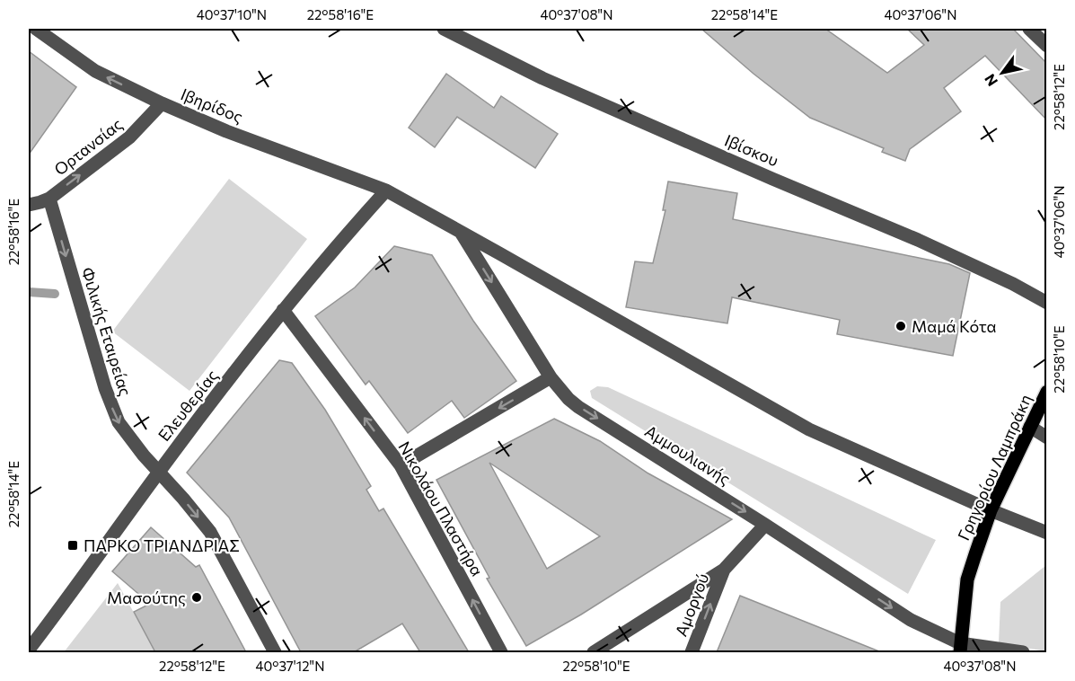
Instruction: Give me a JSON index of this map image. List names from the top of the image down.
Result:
{
  "streets": {
    "main road": ["Γρηγορίου Λαμπράκη"],
    "street": [
      "Ιβηρίδος",
      "Ορτανσίας",
      "Ιβίσκου",
      "Φιλικής Εταιρείας",
      "Ελευθερίας",
      "Αμμουλιανής",
      "Νικολάου Πλαστήρα",
      "Αμοργού"
    ]
  },
  "crossings": [
    ["Ιβηρίδος", "Ορτανσίας"],
    ["Ιβηρίδος", "Ελευθερίας"],
    ["Ιβηρίδος", "Αμμουλιανής"],
    ["Ορτανσίας", "Φιλικής Εταιρείας"],
    ["Φιλικής Εταιρείας", "Ελευθερίας"],
    ["Ελευθερίας", "Αμμουλιανής"],
    ["Ελευθερίας", "Νικολάου Πλαστήρα"],
    ["Αμμουλιανής", "Γρηγορίου Λαμπράκη"]
  ],
  "one_way": [
    "Ιβηρίδος",
    "Ορτανσίας",
    "Φιλικής Εταιρείας",
    "Νικολάου Πλαστήρα",
    "Αμοργού"
  ],
  "places": {
    "other": ["Μαμά Κότα", "Μασούτης"],
    "transit": ["ΠΑΡΚΟ ΤΡΙΑΝΔΡΙΑΣ"]
  },
  "north": "bottom left",
  "coordinates": [
    "40°37'10\"N",
    "22°58'16\"E",
    "40°37'08\"N",
    "22°58'14\"E",
    "40°37'06\"N",
    "22°58'12\"E",
    "22°58'10\"E",
    "40°37'12\"N"
  ]
}
